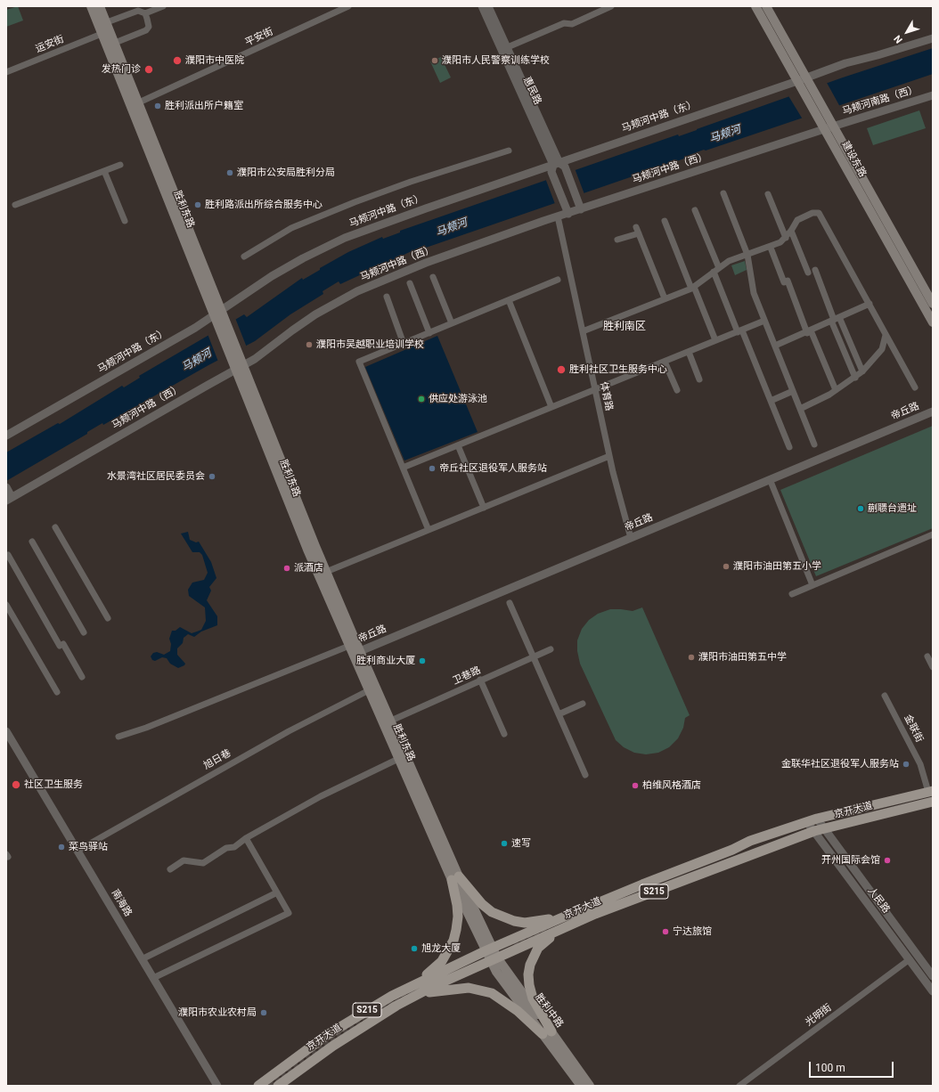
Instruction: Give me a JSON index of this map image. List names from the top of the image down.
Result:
{
  "streets": {
    "main road": [
      "建设东路",
      "胜利东路",
      "京开大道",
      "S215",
      "胜利中路"
    ],
    "street": [
      "平安街",
      "运安街",
      "惠民路",
      "马颊河南路（西）",
      "马颊河中路（东）",
      "马颊河中路（西）",
      "体育路",
      "帝丘路",
      "卫巷路",
      "金联街",
      "旭日巷",
      "人民路",
      "南海路",
      "光明街"
    ]
  },
  "crossings": [
    ["平安街", "胜利东路"],
    ["运安街", "胜利东路"],
    ["惠民路", "马颊河中路（东）"],
    ["马颊河南路（西）", "建设东路"],
    ["马颊河南路（西）", "马颊河中路（西）"],
    ["马颊河中路（东）", "建设东路"],
    ["马颊河中路（东）", "胜利东路"],
    ["建设东路", "马颊河中路（西）"],
    ["马颊河中路（西）", "胜利东路"],
    ["马颊河中路（西）", "体育路"],
    ["胜利东路", "帝丘路"],
    ["胜利东路", "卫巷路"],
    ["胜利东路", "旭日巷"],
    ["胜利东路", "京开大道"],
    ["胜利东路", "胜利中路"],
    ["体育路", "帝丘路"],
    ["金联街", "京开大道"],
    ["旭日巷", "南海路"],
    ["京开大道", "人民路"],
    ["京开大道", "胜利中路"],
    ["人民路", "光明街"]
  ],
  "districts": ["胜利南区"],
  "water": ["马颊河"],
  "places": [
    "濮阳市中医院",
    "濮阳市人民警察训练学校",
    "发热门诊",
    "胜利派出所户籍室",
    "濮阳市公安局胜利分局",
    "胜利路派出所综合服务中心",
    "濮阳市吴越职业培训学校",
    "胜利社区卫生服务中心",
    "供应处游泳池",
    "帝丘社区退役军人服务站",
    "水景湾社区居民委员会",
    "蒯聩台遗址",
    "濮阳市油田第五小学",
    "派酒店",
    "濮阳市油田第五中学",
    "胜利商业大厦",
    "金联华社区退役军人服务站",
    "社区卫生服务",
    "柏维风格酒店",
    "速写",
    "菜鸟驿站",
    "开州国际会馆",
    "宁达旅馆",
    "旭龙大厦",
    "濮阳市农业农村局"
  ],
  "scale_bar": "100 m",
  "north": "bottom left"
}
